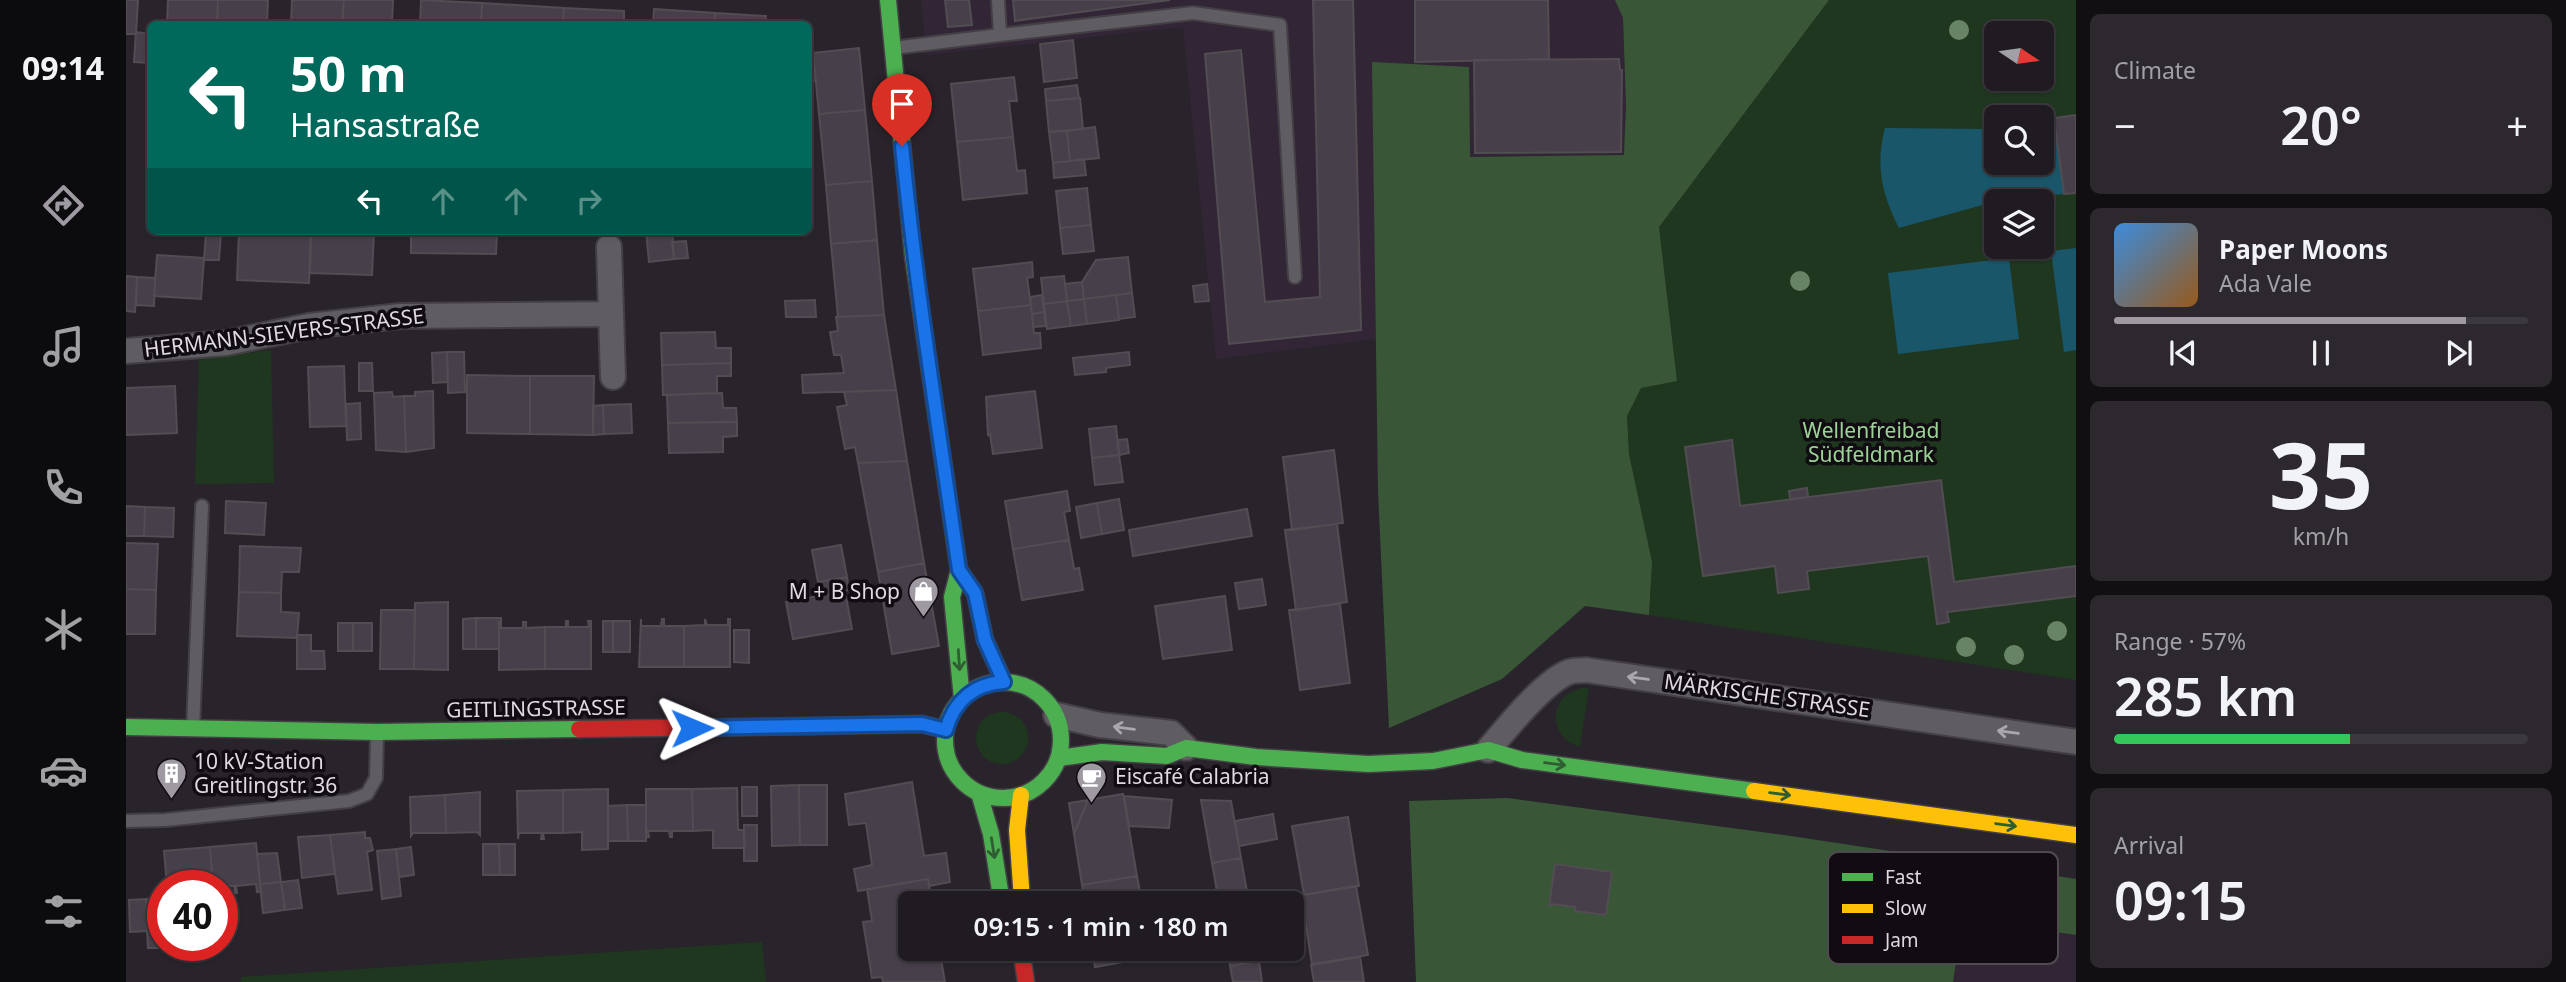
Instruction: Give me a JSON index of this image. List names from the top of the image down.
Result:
{
  "streets": {
    "street": ["HERMANN-SIEVERS-STRASSE", "MÄRKISCHE STRASSE", "GEITLINGSTRASSE"]
  },
  "parks": ["Wellenfreibad Südfeldmark"],
  "places": {
    "shop": ["M + B Shop"],
    "building": ["10 kV-Station Greitlingstr. 36"],
    "cafe": ["Eiscafé Calabria"]
  },
  "legend": ["Fast", "Slow", "Jam"],
  "north": "right",
  "page": {
    "tabs": "09:14",
    "tile": [
      "Climate",
      ["35", "km/h"],
      ["Range · 57%", "285 km"],
      ["Arrival", "09:15"]
    ],
    "turn": ["50 m", "Hansastraße"],
    "heat": ["−", "20°", "+"],
    "song": ["Paper Moons", "Ada Vale"],
    "limit": "40",
    "trip": "09:15 · 1 min · 180 m"
  }
}
